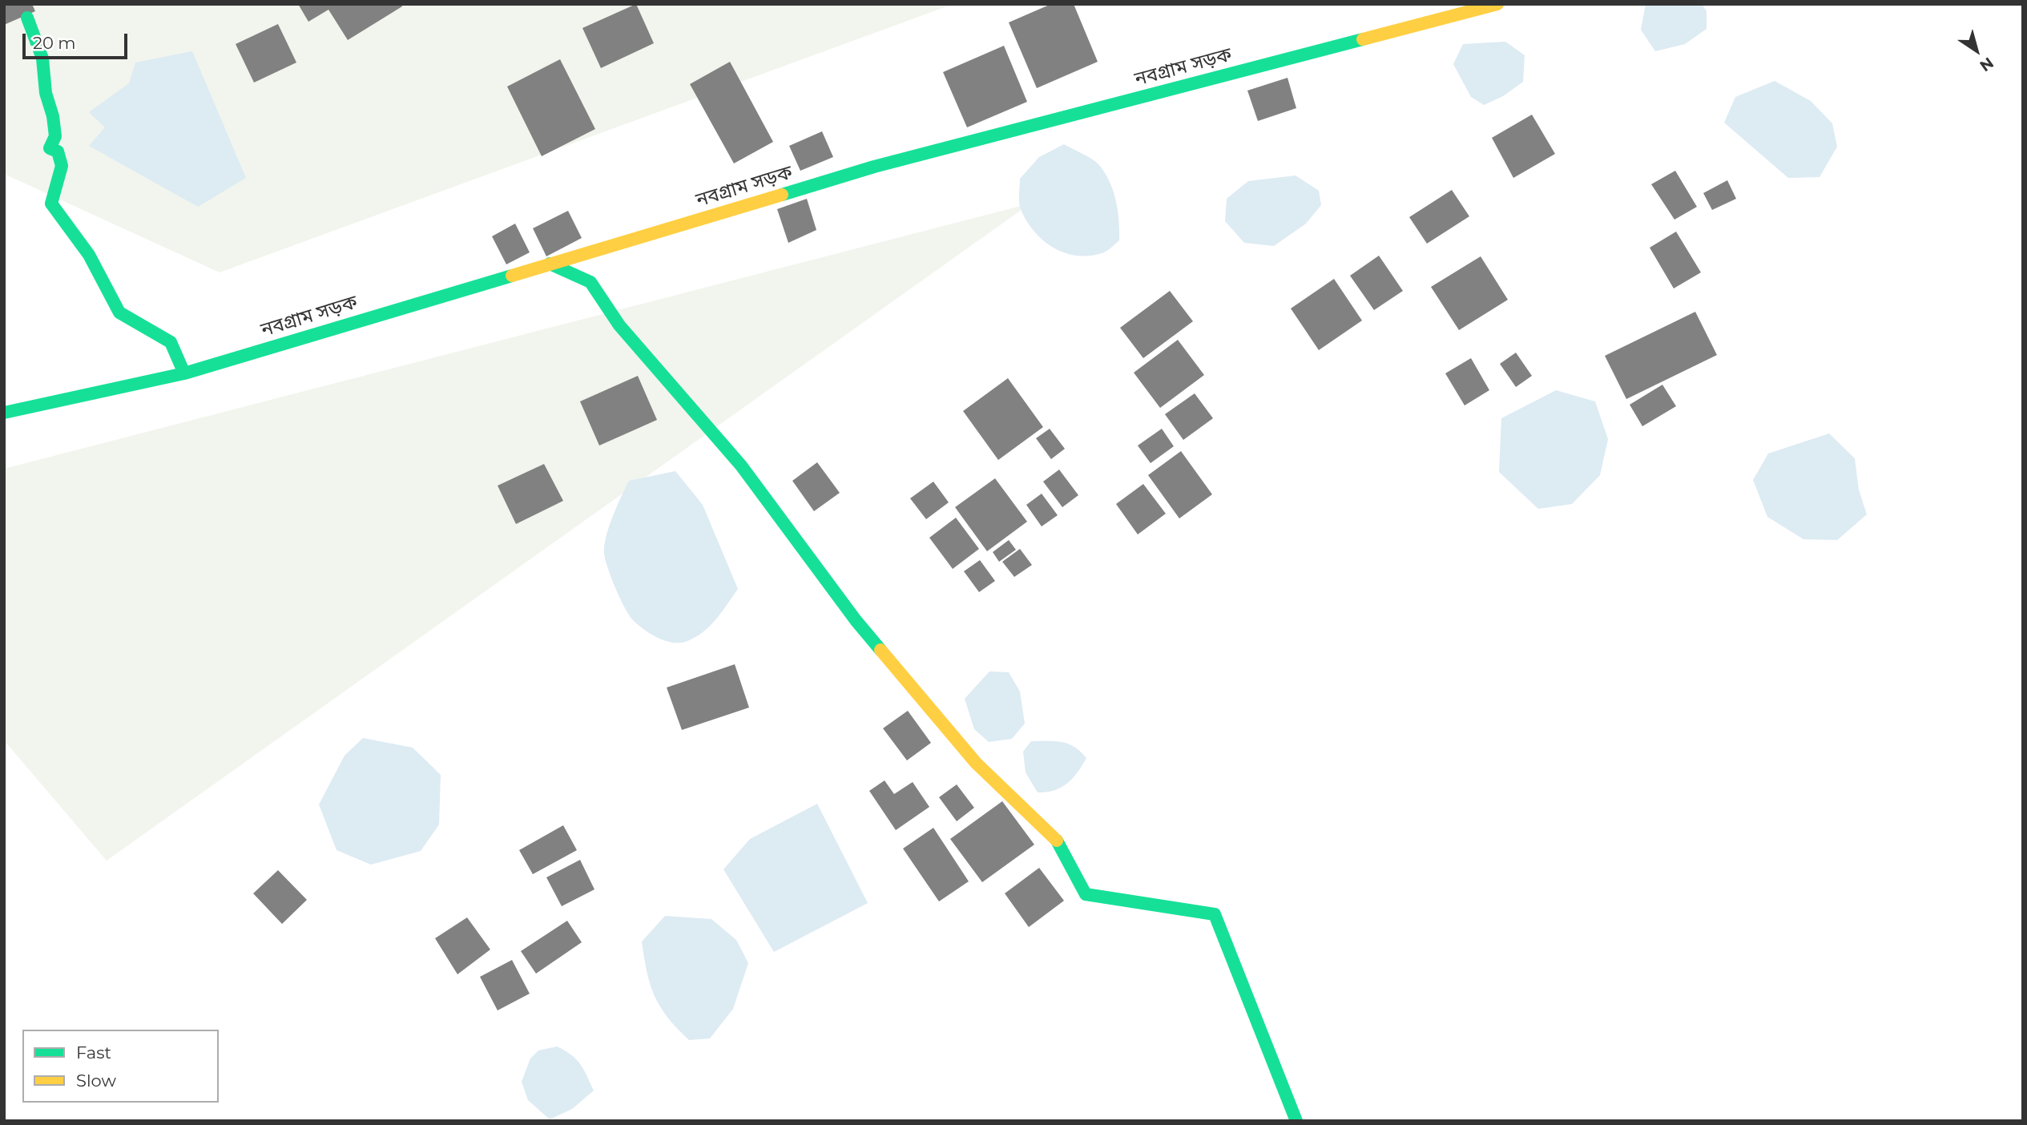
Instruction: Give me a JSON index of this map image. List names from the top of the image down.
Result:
{
  "streets": {
    "street": ["নবগ্রাম সড়ক"]
  },
  "legend": ["Fast", "Slow"],
  "scale_bar": "20 m",
  "north": "bottom right"
}
